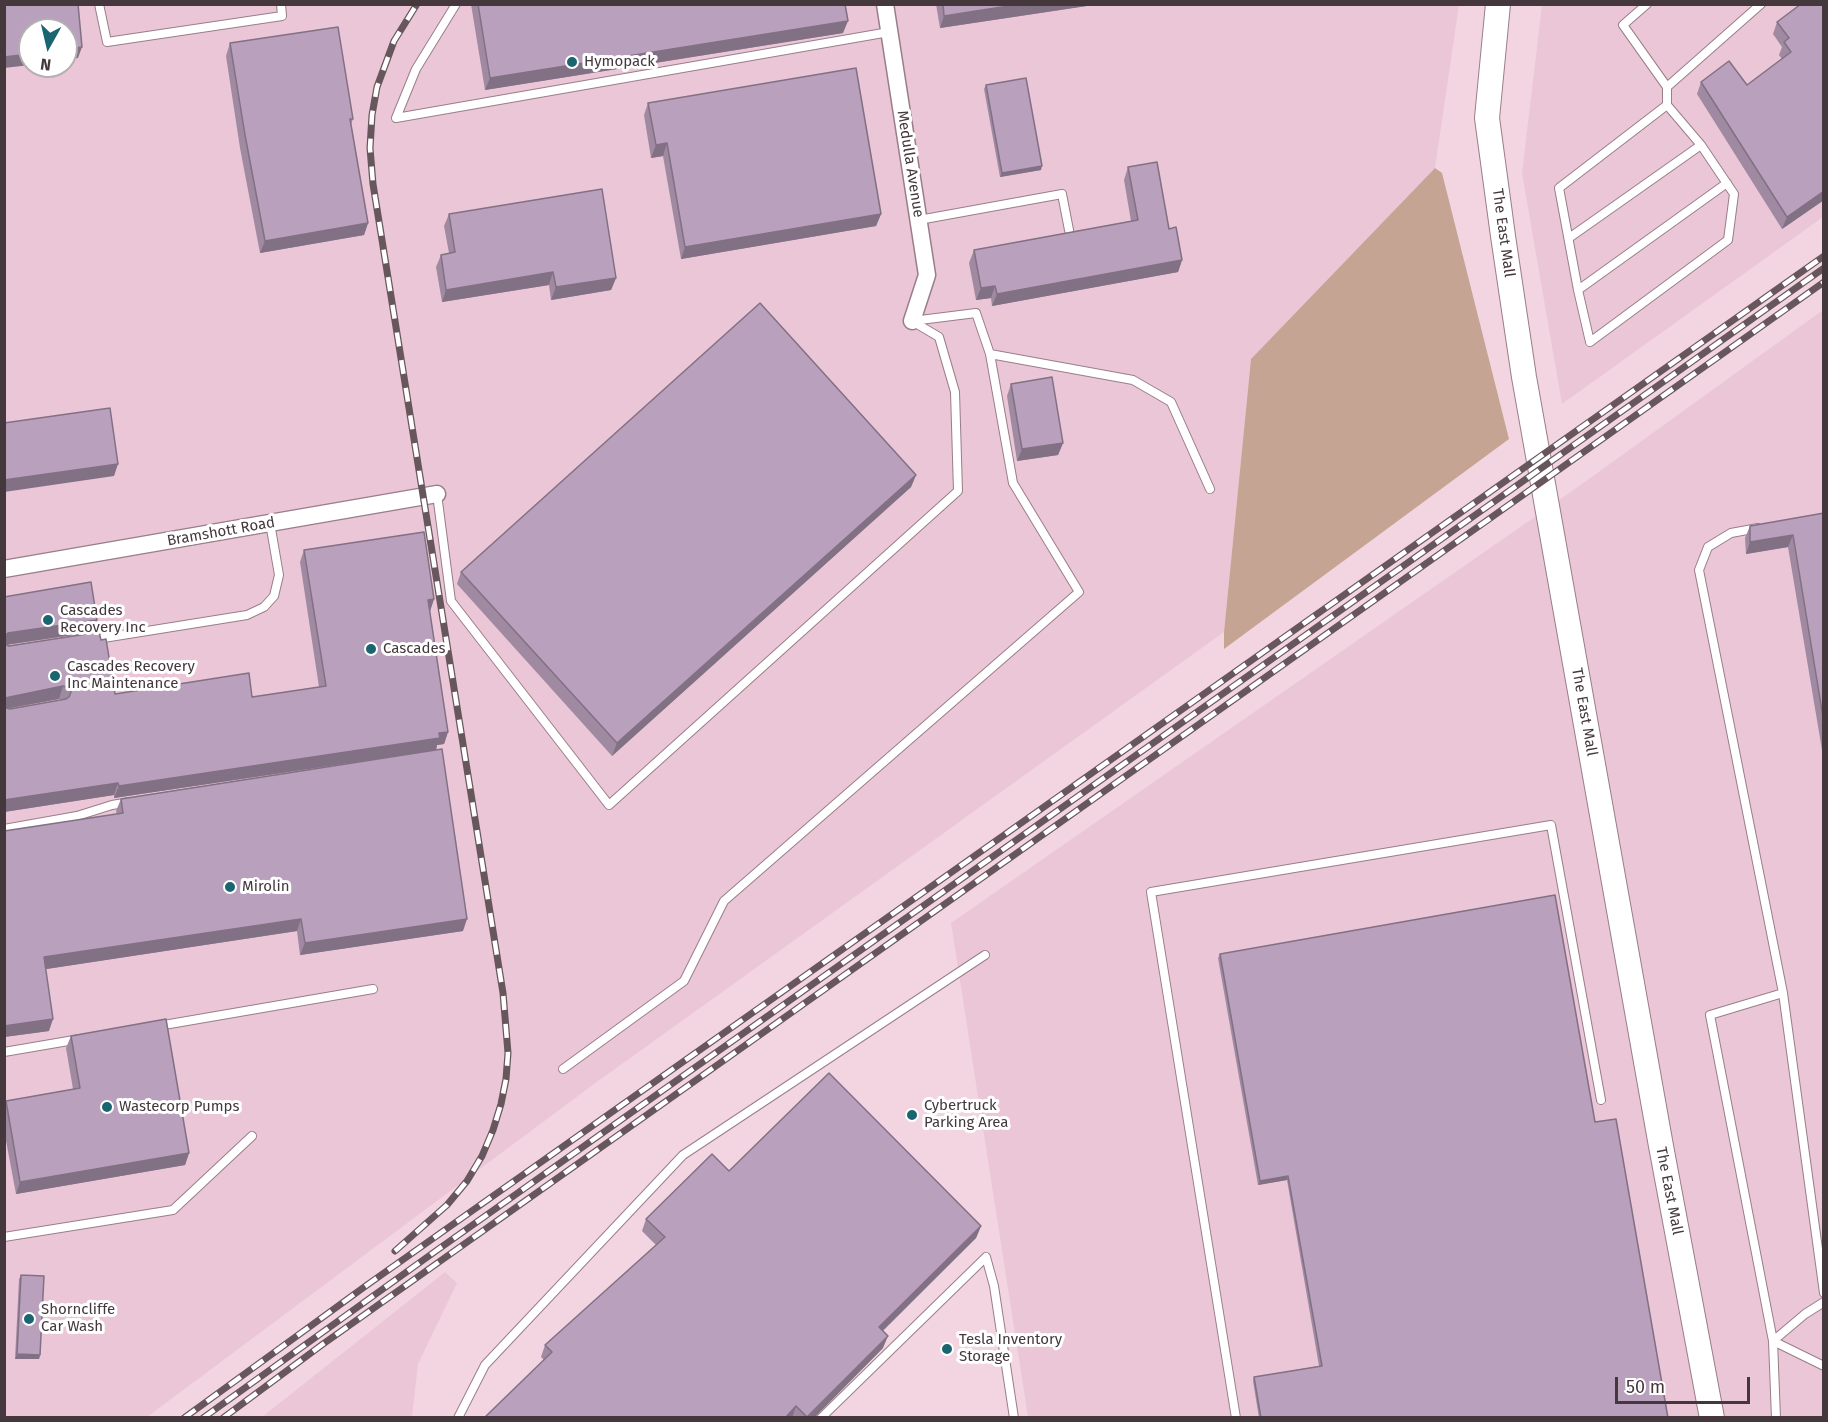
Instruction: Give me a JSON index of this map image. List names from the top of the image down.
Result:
{
  "streets": {
    "main road": ["The East Mall"],
    "street": ["Medulla Avenue", "Bramshott Road"]
  },
  "places": [
    "Hymopack",
    "Cascades Recovery Inc",
    "Cascades",
    "Cascades Recovery Inc Maintenance",
    "Mirolin",
    "Wastecorp Pumps",
    "Cybertruck Parking Area",
    "Shorncliffe Car Wash",
    "Tesla Inventory Storage"
  ],
  "scale_bar": "50 m",
  "north": "bottom"
}
